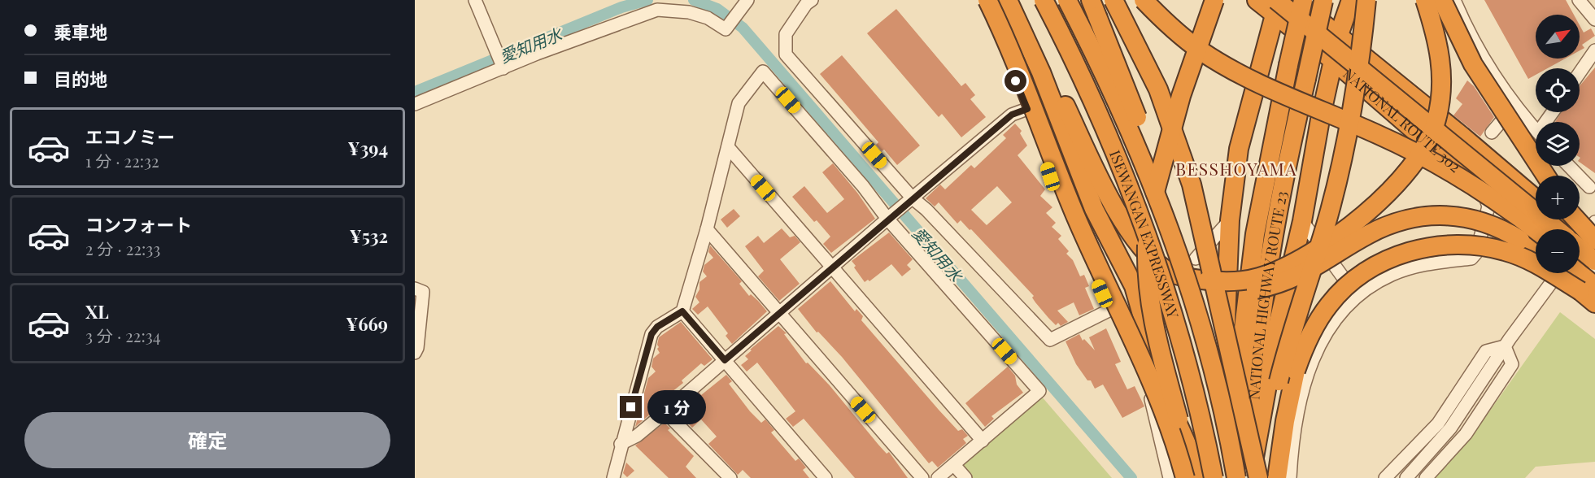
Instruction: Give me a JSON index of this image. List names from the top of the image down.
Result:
{
  "streets": {
    "highway": ["NATIONAL ROUTE 302", "ISEWANGAN EXPRESSWAY", "NATIONAL HIGHWAY ROUTE 23"]
  },
  "districts": ["BESSHOYAMA"],
  "water": ["愛知用水"],
  "north": "top right",
  "page": {
    "banner": ["乗車地", "目的地"],
    "map_buttons": ["+", "−"],
    "list": [
      {
        "name": "エコノミー",
        "note": "1 分 · 22:32",
        "value": "¥394"
      },
      {
        "name": "コンフォート",
        "note": "2 分 · 22:33",
        "value": "¥532"
      },
      {
        "name": "XL",
        "note": "3 分 · 22:34",
        "value": "¥669"
      }
    ],
    "bubble": "1 分",
    "buttons": "確定"
  }
}
